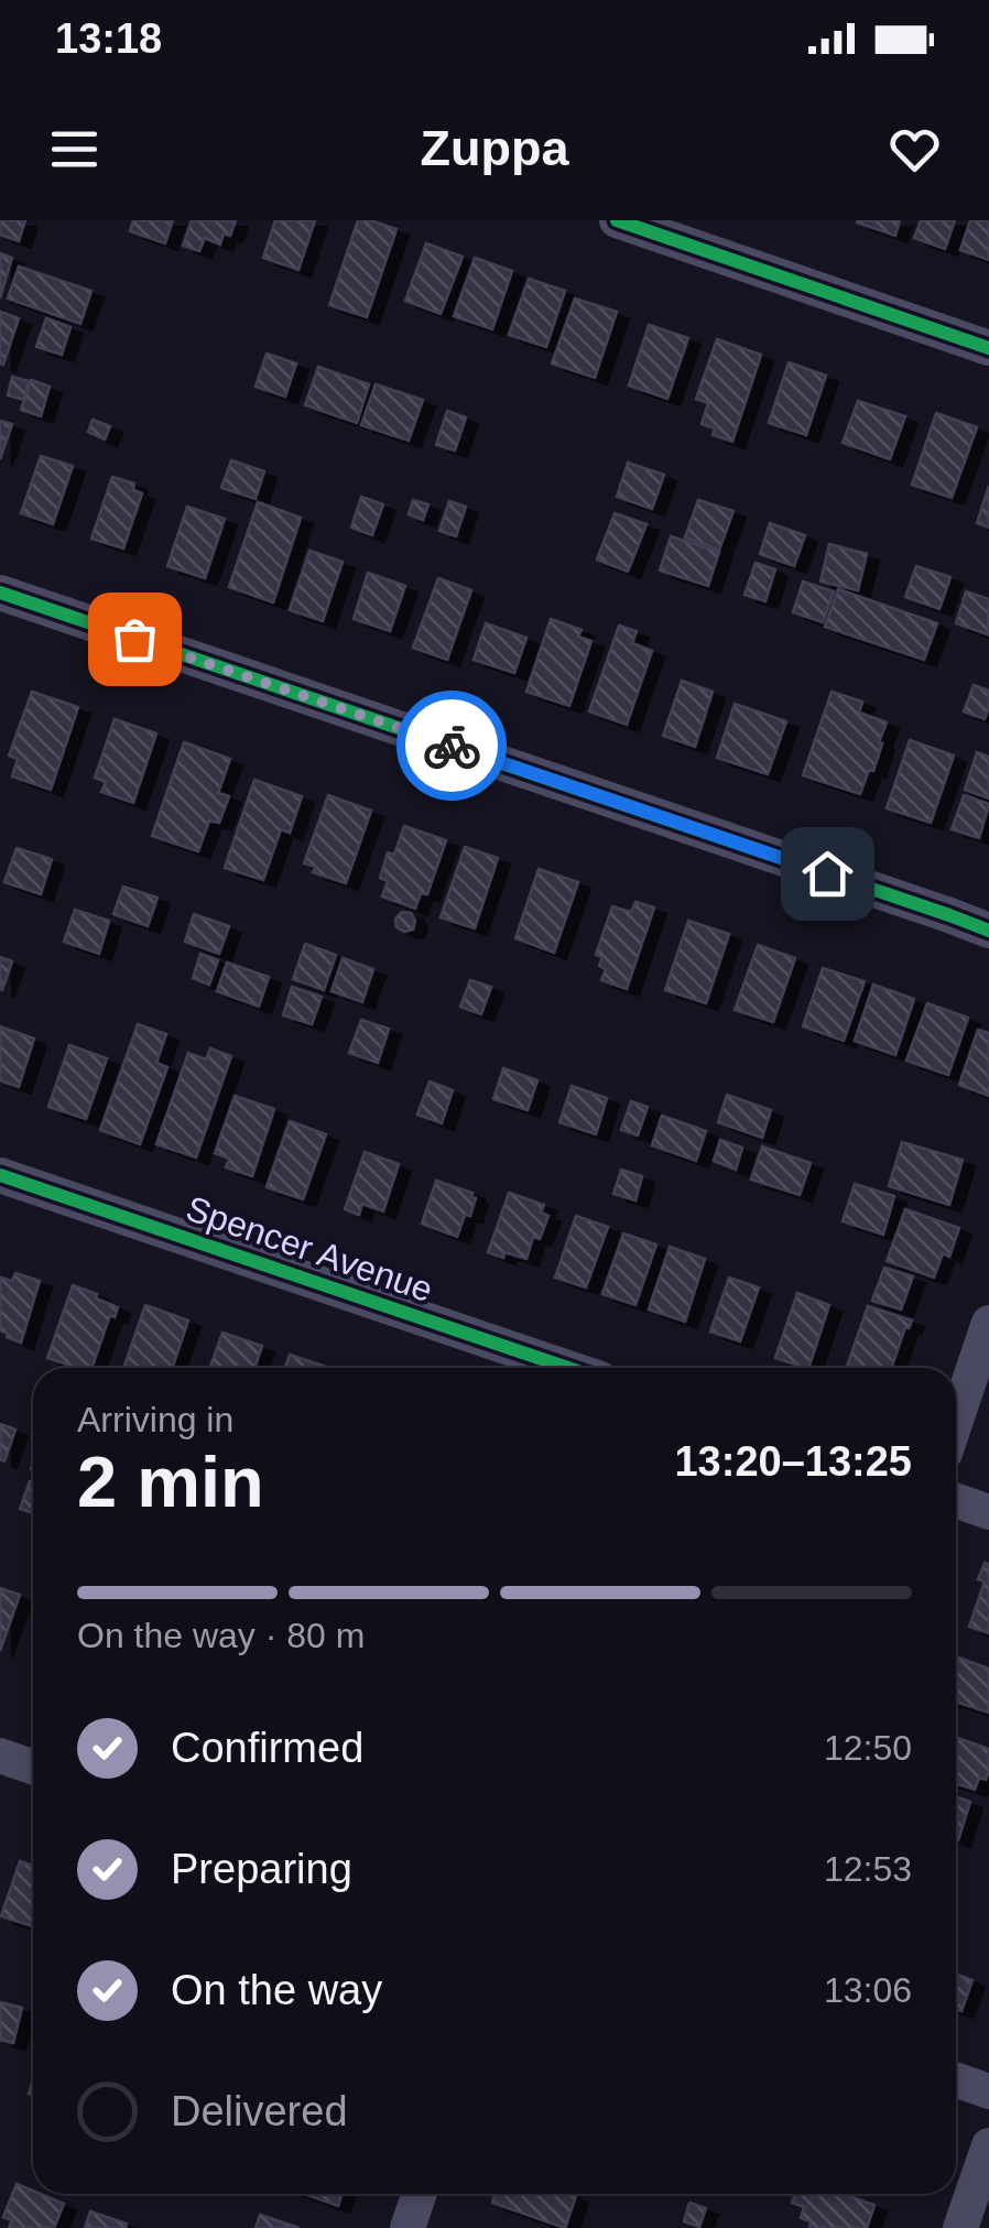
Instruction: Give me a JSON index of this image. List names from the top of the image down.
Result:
{
  "streets": {
    "street": ["Spencer Avenue"]
  },
  "page": {
    "status": "13:18",
    "header": "Zuppa",
    "heading": ["2 min", "Arriving in", "13:20–13:25"],
    "bar": "On the way · 80 m",
    "list": [
      ["Confirmed", "12:50"],
      ["Preparing", "12:53"],
      ["On the way", "13:06"],
      "Delivered"
    ]
  }
}
